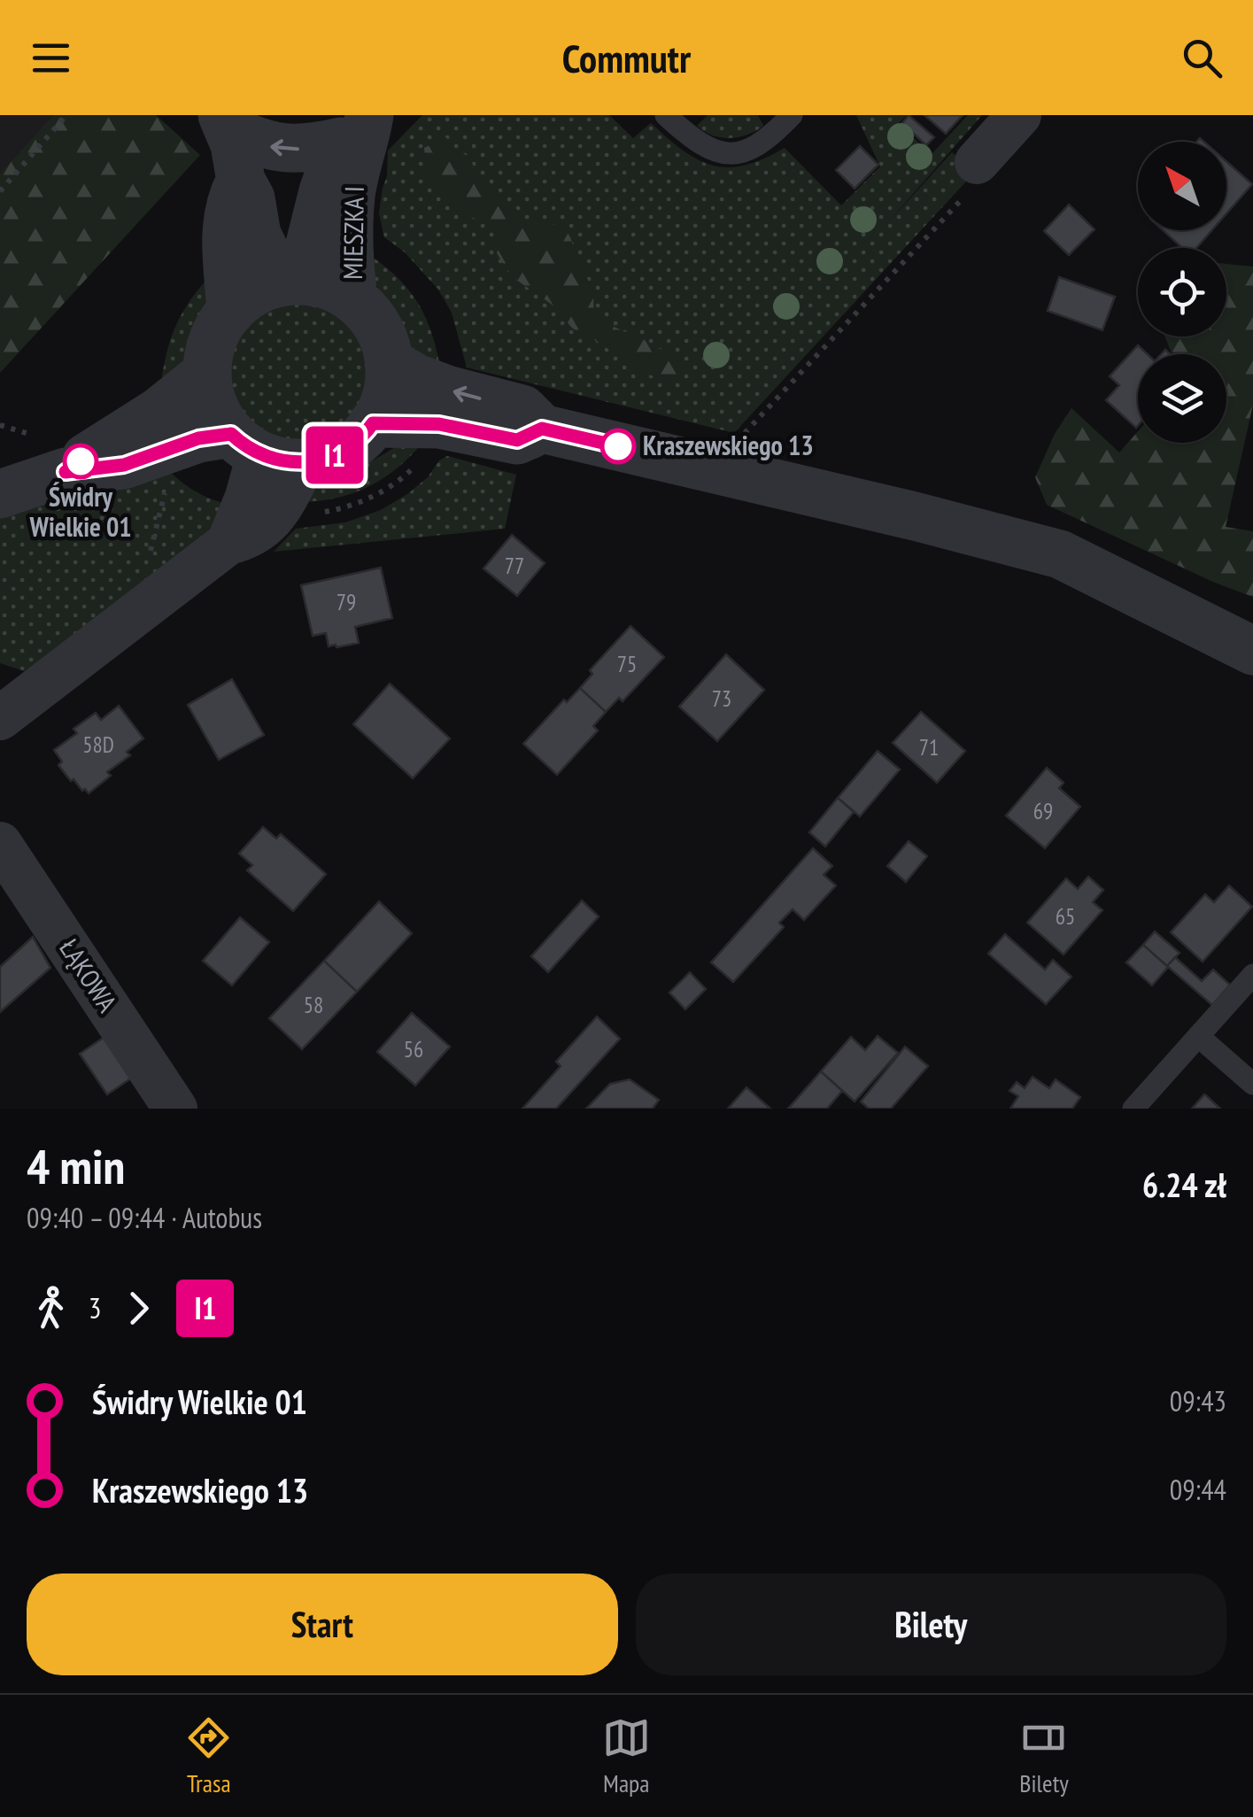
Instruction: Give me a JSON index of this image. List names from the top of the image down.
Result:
{
  "streets": {
    "street": ["MIESZKA I", "ŁĄKOWA"]
  },
  "places": ["Kraszewskiego 13", "Świdry Wielkie 01"],
  "lines": ["bus line I1"],
  "house_numbers": [
    "77",
    "79",
    "75",
    "73",
    "58D",
    "71",
    "69",
    "65",
    "58",
    "56"
  ],
  "north": "top left",
  "page": {
    "header": "Commutr",
    "on_map": "I1",
    "heading": ["4 min", "09:40 – 09:44 · Autobus", "6.24 zł"],
    "legs": ["3", "I1"],
    "list": [
      {
        "name": "Świdry Wielkie 01",
        "value": "09:43"
      },
      {
        "name": "Kraszewskiego 13",
        "value": "09:44"
      }
    ],
    "buttons": ["Start", "Bilety"],
    "tabs": ["Trasa", "Mapa", "Bilety"]
  }
}
